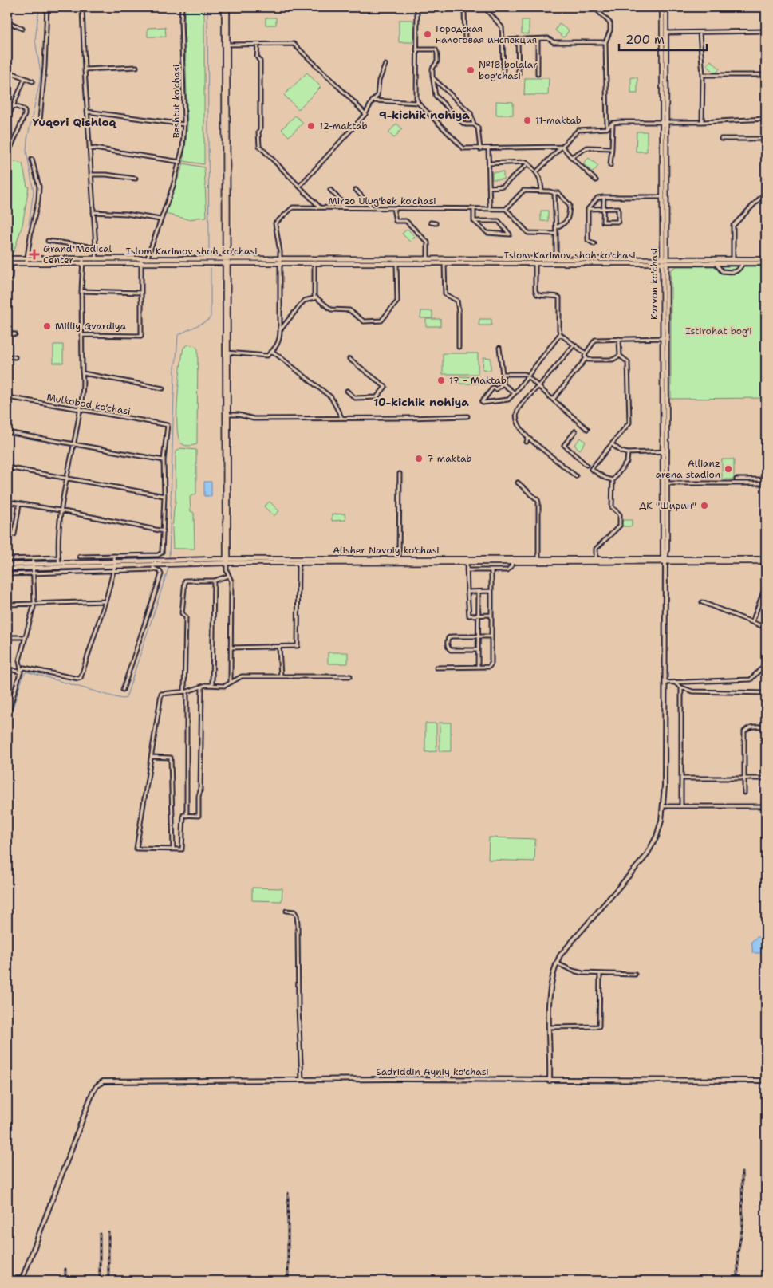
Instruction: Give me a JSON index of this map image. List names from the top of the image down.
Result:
{
  "streets": {
    "main road": ["Islom Karimov shoh ko'chasi", "Karvon ko'chasi", "Alisher Navoiy ko'chasi"],
    "street": [
      "Beshtut ko'chasi",
      "Mirzo Ulug'bek ko'chasi",
      "Mulkobod ko'chasi",
      "Sadriddin Ayniy ko'chasi"
    ]
  },
  "crossings": [
    ["Beshtut ko'chasi", "Islom Karimov shoh ko'chasi"],
    ["Mirzo Ulug'bek ko'chasi", "Islom Karimov shoh ko'chasi"],
    ["Islom Karimov shoh ko'chasi", "Karvon ko'chasi"],
    ["Karvon ko'chasi", "Alisher Navoiy ko'chasi"]
  ],
  "districts": ["9-kichik nohiya", "Yuqori Qishloq", "10-kichik nohiya"],
  "parks": ["Istirohat bog'i"],
  "places": {
    "other": [
      "Городская налоговая инспекция",
      "№18 bolalar bog'chasi",
      "11-maktab",
      "12-maktab",
      "Milliy Gvardiya",
      "17 - Maktab",
      "7-maktab",
      "Allianz arena stadion",
      "ДК \"Ширин\""
    ],
    "health": ["Grand Medical Center"]
  },
  "scale_bar": "200 m"
}
